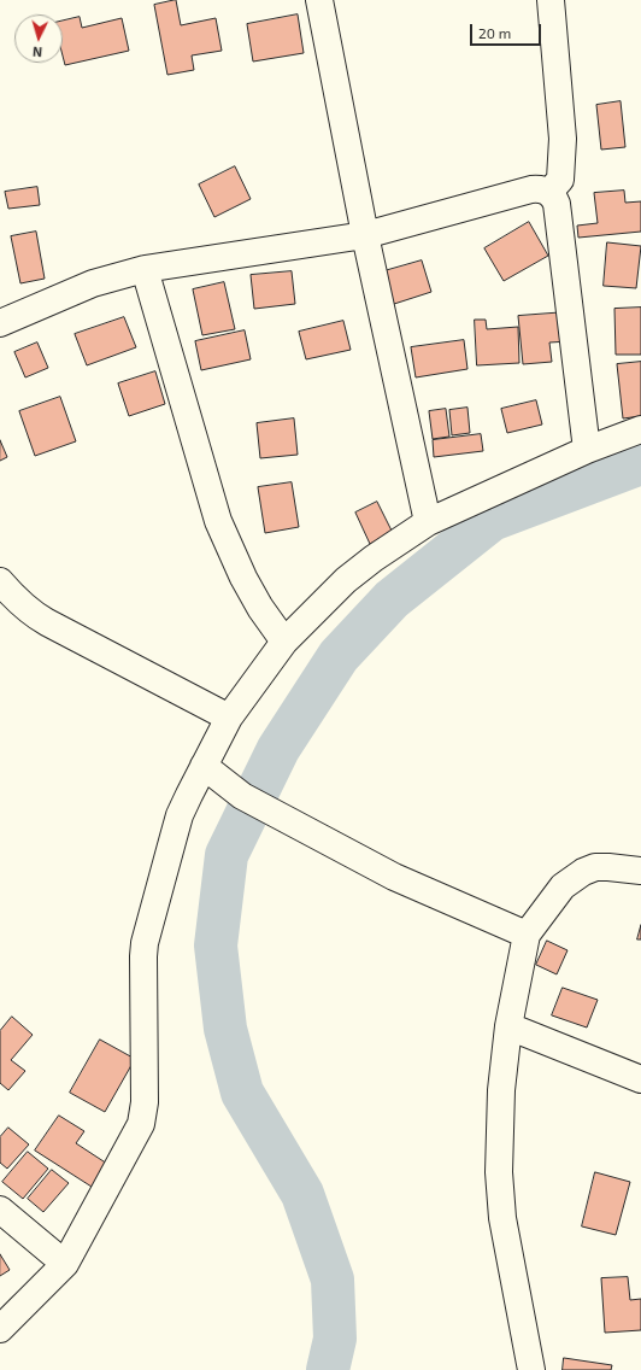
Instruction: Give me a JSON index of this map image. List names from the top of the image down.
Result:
{
  "scale_bar": "20 m",
  "north": "bottom"
}
